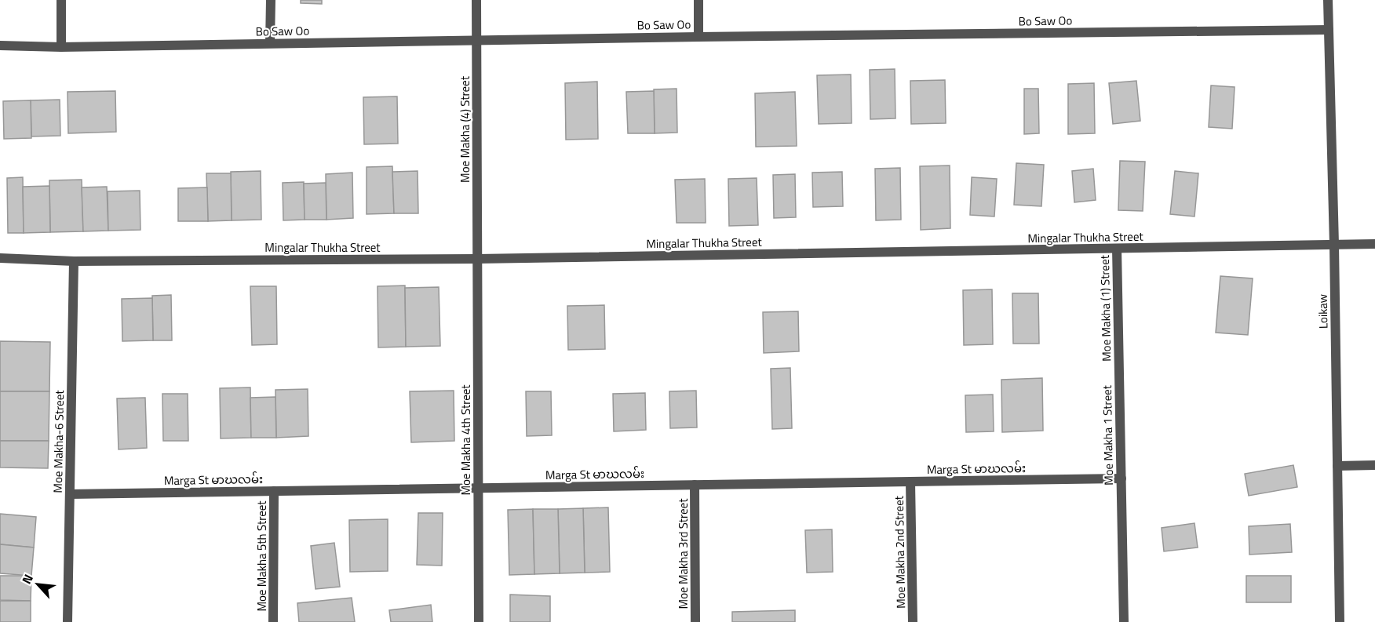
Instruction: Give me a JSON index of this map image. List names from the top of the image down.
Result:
{
  "streets": {
    "street": [
      "Bo Saw Oo",
      "Moe Makha (4) Street",
      "Mingalar Thukha Street",
      "Moe Makha (1) Street",
      "Loikaw",
      "Moe Makha 1 Street",
      "Moe Makha 4th Street",
      "Moe Makha-6 Street",
      "Marga St မာဃလမ်း",
      "Moe Makha 2nd Street",
      "Moe Makha 3rd Street",
      "Moe Makha 5th Street"
    ]
  },
  "crossings": [
    ["Bo Saw Oo", "Moe Makha (4) Street"],
    ["Bo Saw Oo", "Loikaw"],
    ["Moe Makha (4) Street", "Mingalar Thukha Street"],
    ["Moe Makha (4) Street", "Moe Makha 4th Street"],
    ["Mingalar Thukha Street", "Moe Makha (1) Street"],
    ["Mingalar Thukha Street", "Loikaw"],
    ["Mingalar Thukha Street", "Moe Makha 1 Street"],
    ["Mingalar Thukha Street", "Moe Makha 4th Street"],
    ["Mingalar Thukha Street", "Moe Makha-6 Street"],
    ["Moe Makha (1) Street", "Moe Makha 1 Street"],
    ["Moe Makha 1 Street", "Marga St မာဃလမ်း"],
    ["Moe Makha 4th Street", "Marga St မာဃလမ်း"],
    ["Moe Makha-6 Street", "Marga St မာဃလမ်း"],
    ["Marga St မာဃလမ်း", "Moe Makha 2nd Street"],
    ["Marga St မာဃလမ်း", "Moe Makha 3rd Street"],
    ["Marga St မာဃလမ်း", "Moe Makha 5th Street"]
  ],
  "north": "top left"
}
